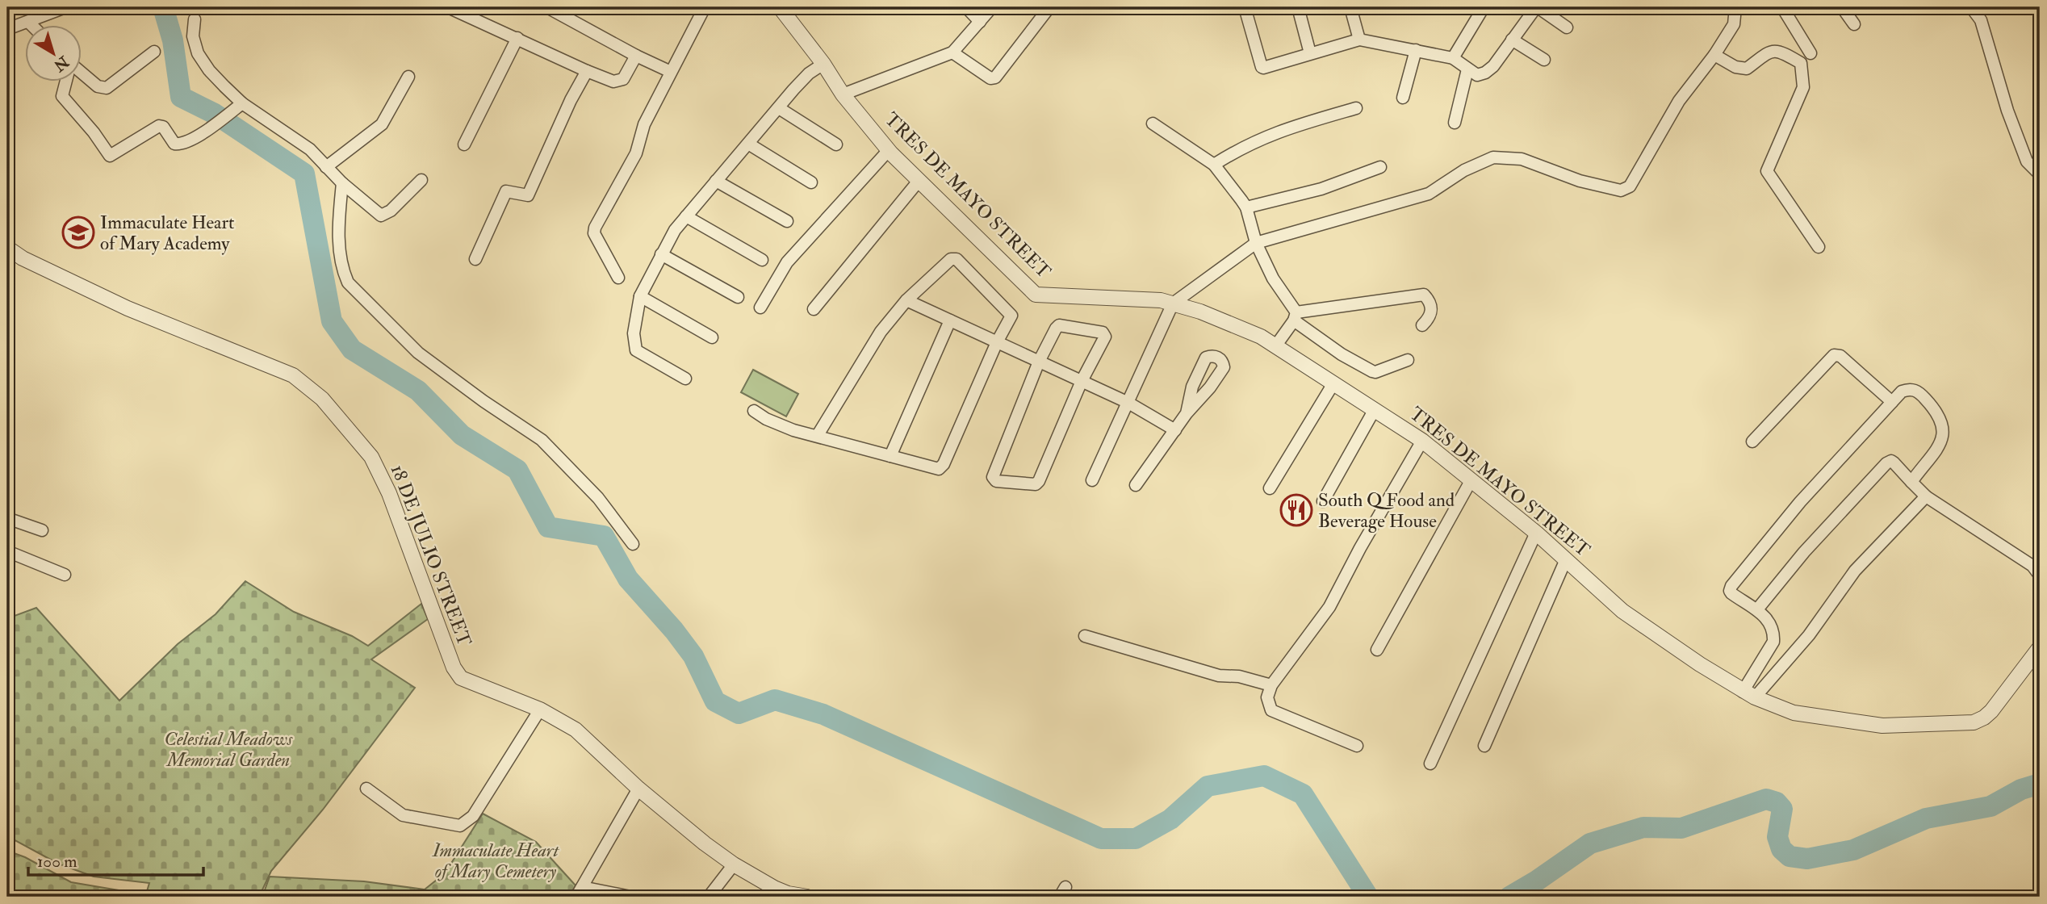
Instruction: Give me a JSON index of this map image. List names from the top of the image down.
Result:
{
  "streets": {
    "street": ["TRES DE MAYO STREET", "18 DE JULIO STREET"]
  },
  "parks": ["Celestial Meadows Memorial Garden", "Immaculate Heart of Mary Cemetery"],
  "places": {
    "school or university": ["Immaculate Heart of Mary Academy"],
    "restaurant": ["South Q Food and Beverage House"]
  },
  "scale_bar": "100 m",
  "north": "bottom right"
}
